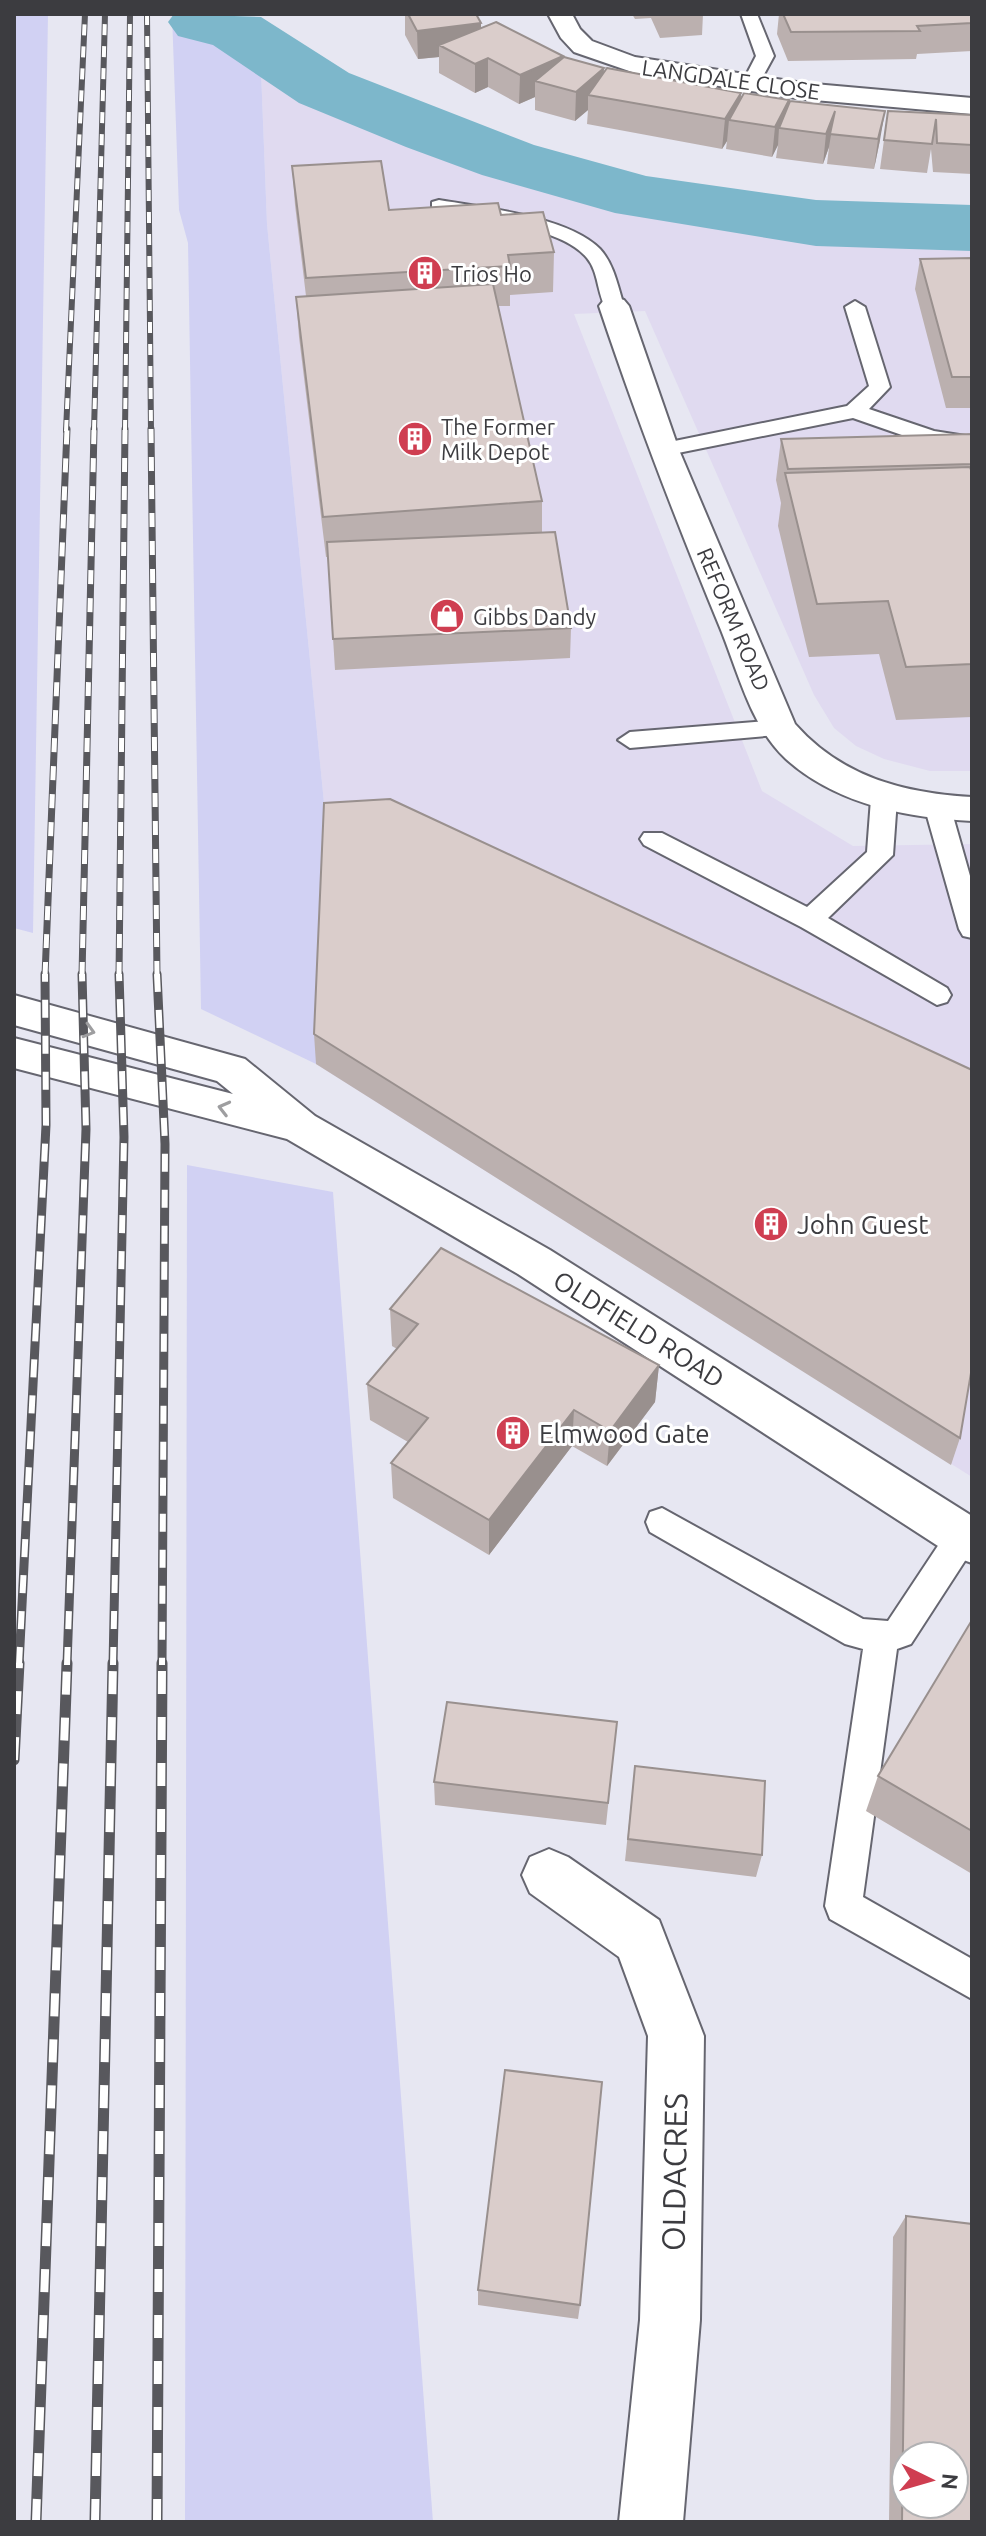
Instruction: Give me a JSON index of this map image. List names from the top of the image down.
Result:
{
  "streets": {
    "street": [
      "LANGDALE CLOSE",
      "REFORM ROAD",
      "OLDFIELD ROAD",
      "OLDACRES"
    ]
  },
  "places": {
    "building": [
      "Trios Ho",
      "The Former Milk Depot",
      "John Guest",
      "Elmwood Gate"
    ],
    "shop": ["Gibbs Dandy"]
  },
  "north": "right"
}
